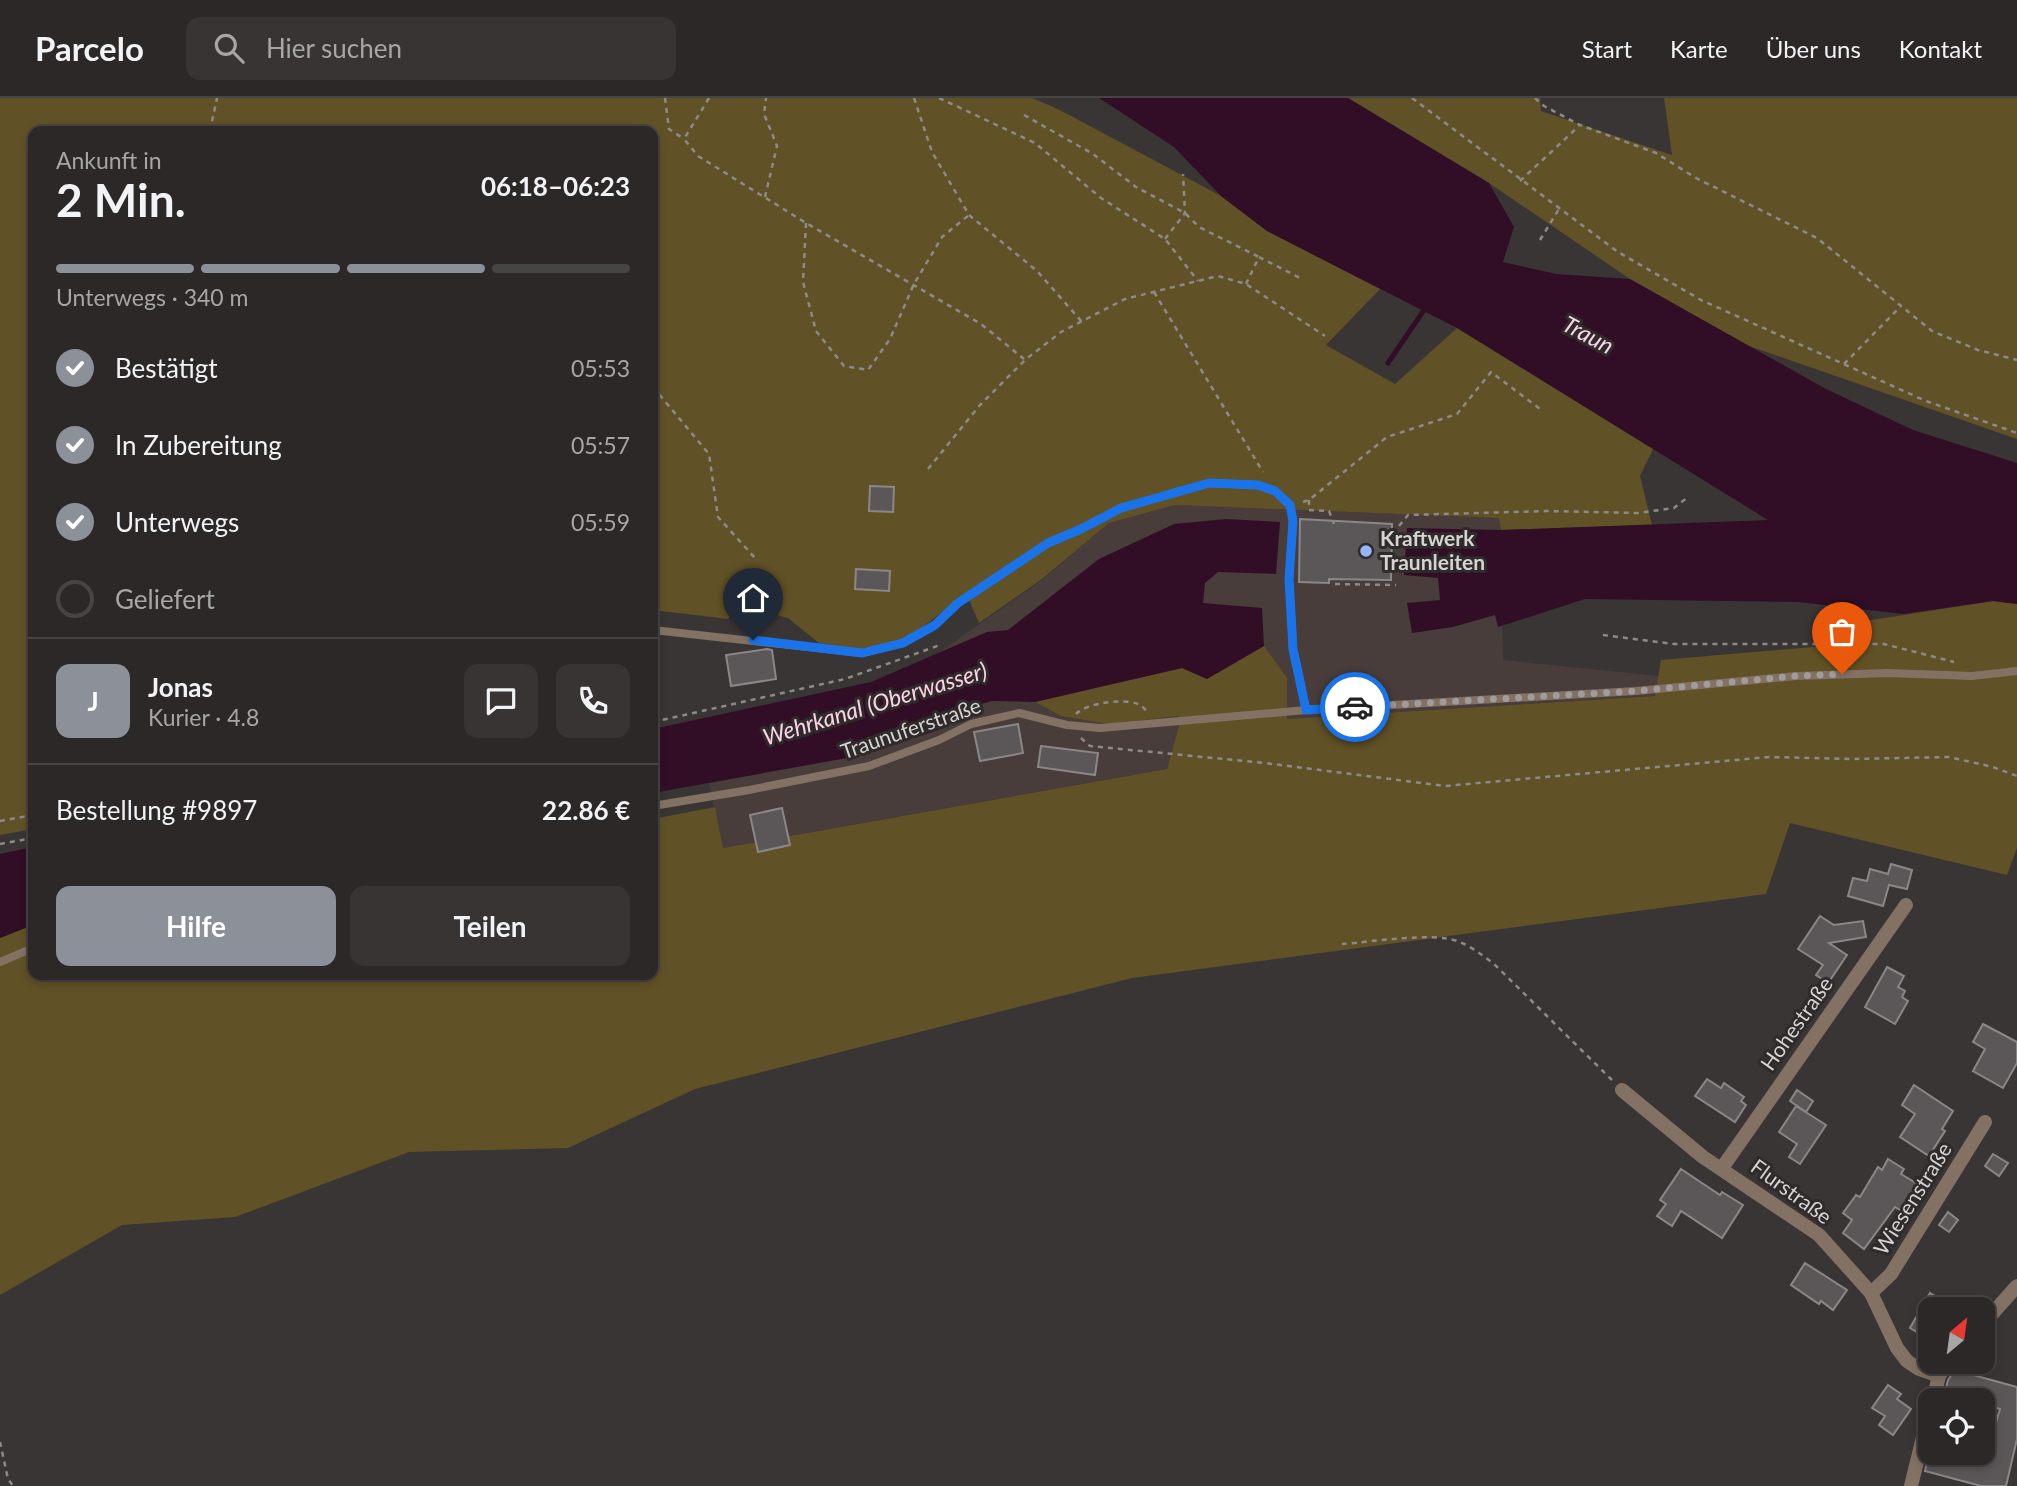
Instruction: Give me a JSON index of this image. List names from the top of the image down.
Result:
{
  "streets": {
    "street": ["Hohestraße", "Flurstraße", "Wiesenstraße"],
    "lane": ["Traunuferstraße"]
  },
  "crossings": [
    ["Hohestraße", "Flurstraße"],
    ["Flurstraße", "Wiesenstraße"]
  ],
  "water": ["Traun", "Wehrkanal (Oberwasser)"],
  "places": ["Kraftwerk Traunleiten"],
  "north": "top right",
  "page": {
    "header": "Parcelo",
    "search": "Hier suchen",
    "nav": [
      "Start",
      "Karte",
      "Über uns",
      "Kontakt"
    ],
    "heading": ["2 Min.", "Ankunft in", "06:18–06:23"],
    "panel": [
      "Jonas",
      "Kurier · 4.8",
      "Bestellung #9897",
      "22.86 €"
    ],
    "bar": "Unterwegs · 340 m",
    "list": [
      ["Bestätigt", "05:53"],
      ["In Zubereitung", "05:57"],
      ["Unterwegs", "05:59"],
      "Geliefert"
    ],
    "round": "J",
    "buttons": ["Hilfe", "Teilen"]
  }
}
